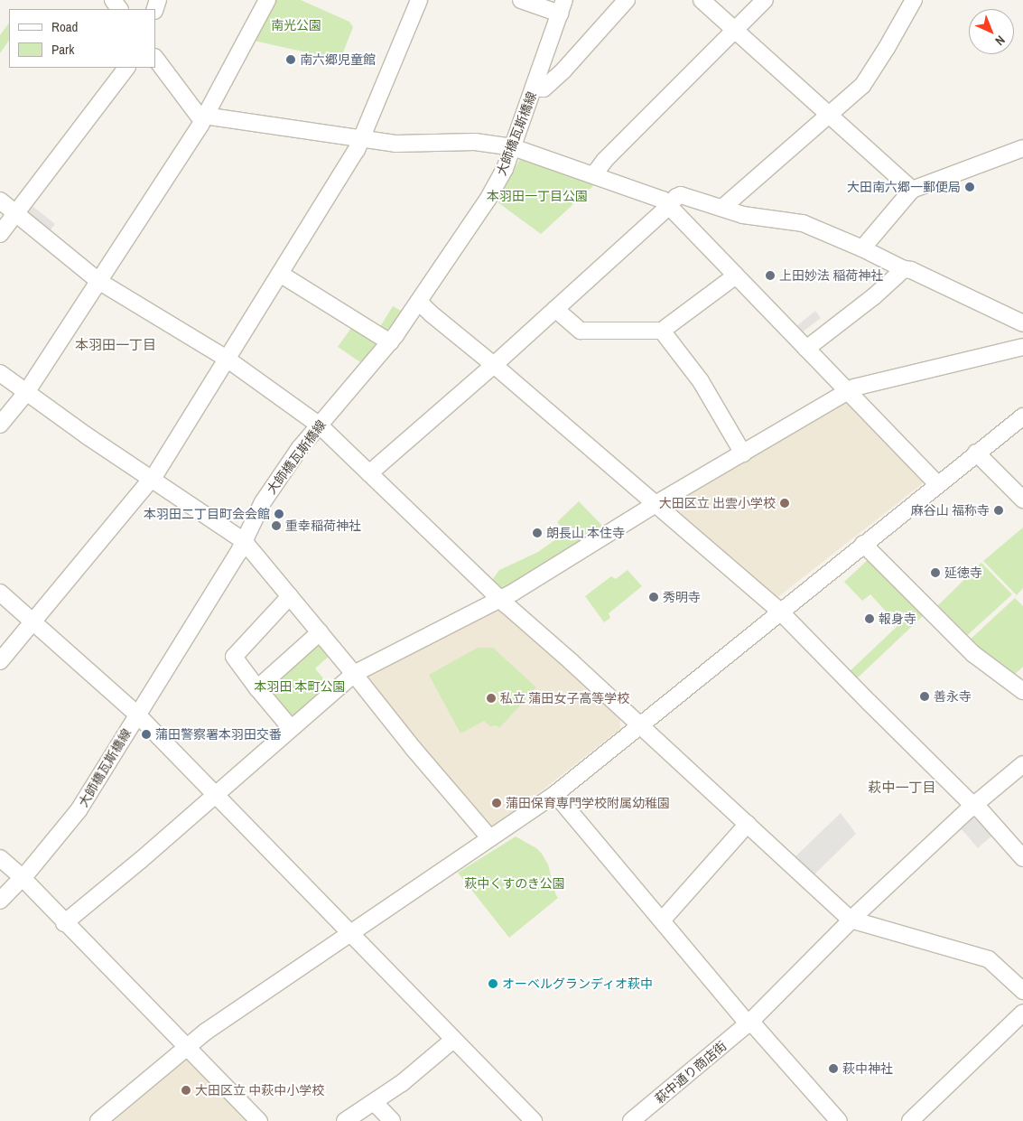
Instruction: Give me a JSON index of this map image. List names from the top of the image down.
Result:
{
  "streets": {
    "street": ["大師橋瓦斯橋線", "萩中通り商店街"]
  },
  "districts": ["本羽田一丁目", "萩中一丁目"],
  "parks": [
    "南光公園",
    "本羽田一丁目公園",
    "本羽田 本町公園",
    "萩中くすのき公園"
  ],
  "places": [
    "南六郷児童館",
    "大田南六郷一郵便局",
    "上田妙法 稲荷神社",
    "大田区立 出雲小学校",
    "麻谷山 福称寺",
    "本羽田二丁目町会会館",
    "重幸稲荷神社",
    "朗長山 本住寺",
    "延徳寺",
    "秀明寺",
    "報身寺",
    "善永寺",
    "私立 蒲田女子高等学校",
    "蒲田警察署本羽田交番",
    "蒲田保育専門学校附属幼稚園",
    "オーベルグランディオ萩中",
    "萩中神社",
    "大田区立 中萩中小学校"
  ],
  "legend": ["Road", "Park"],
  "north": "bottom right"
}
